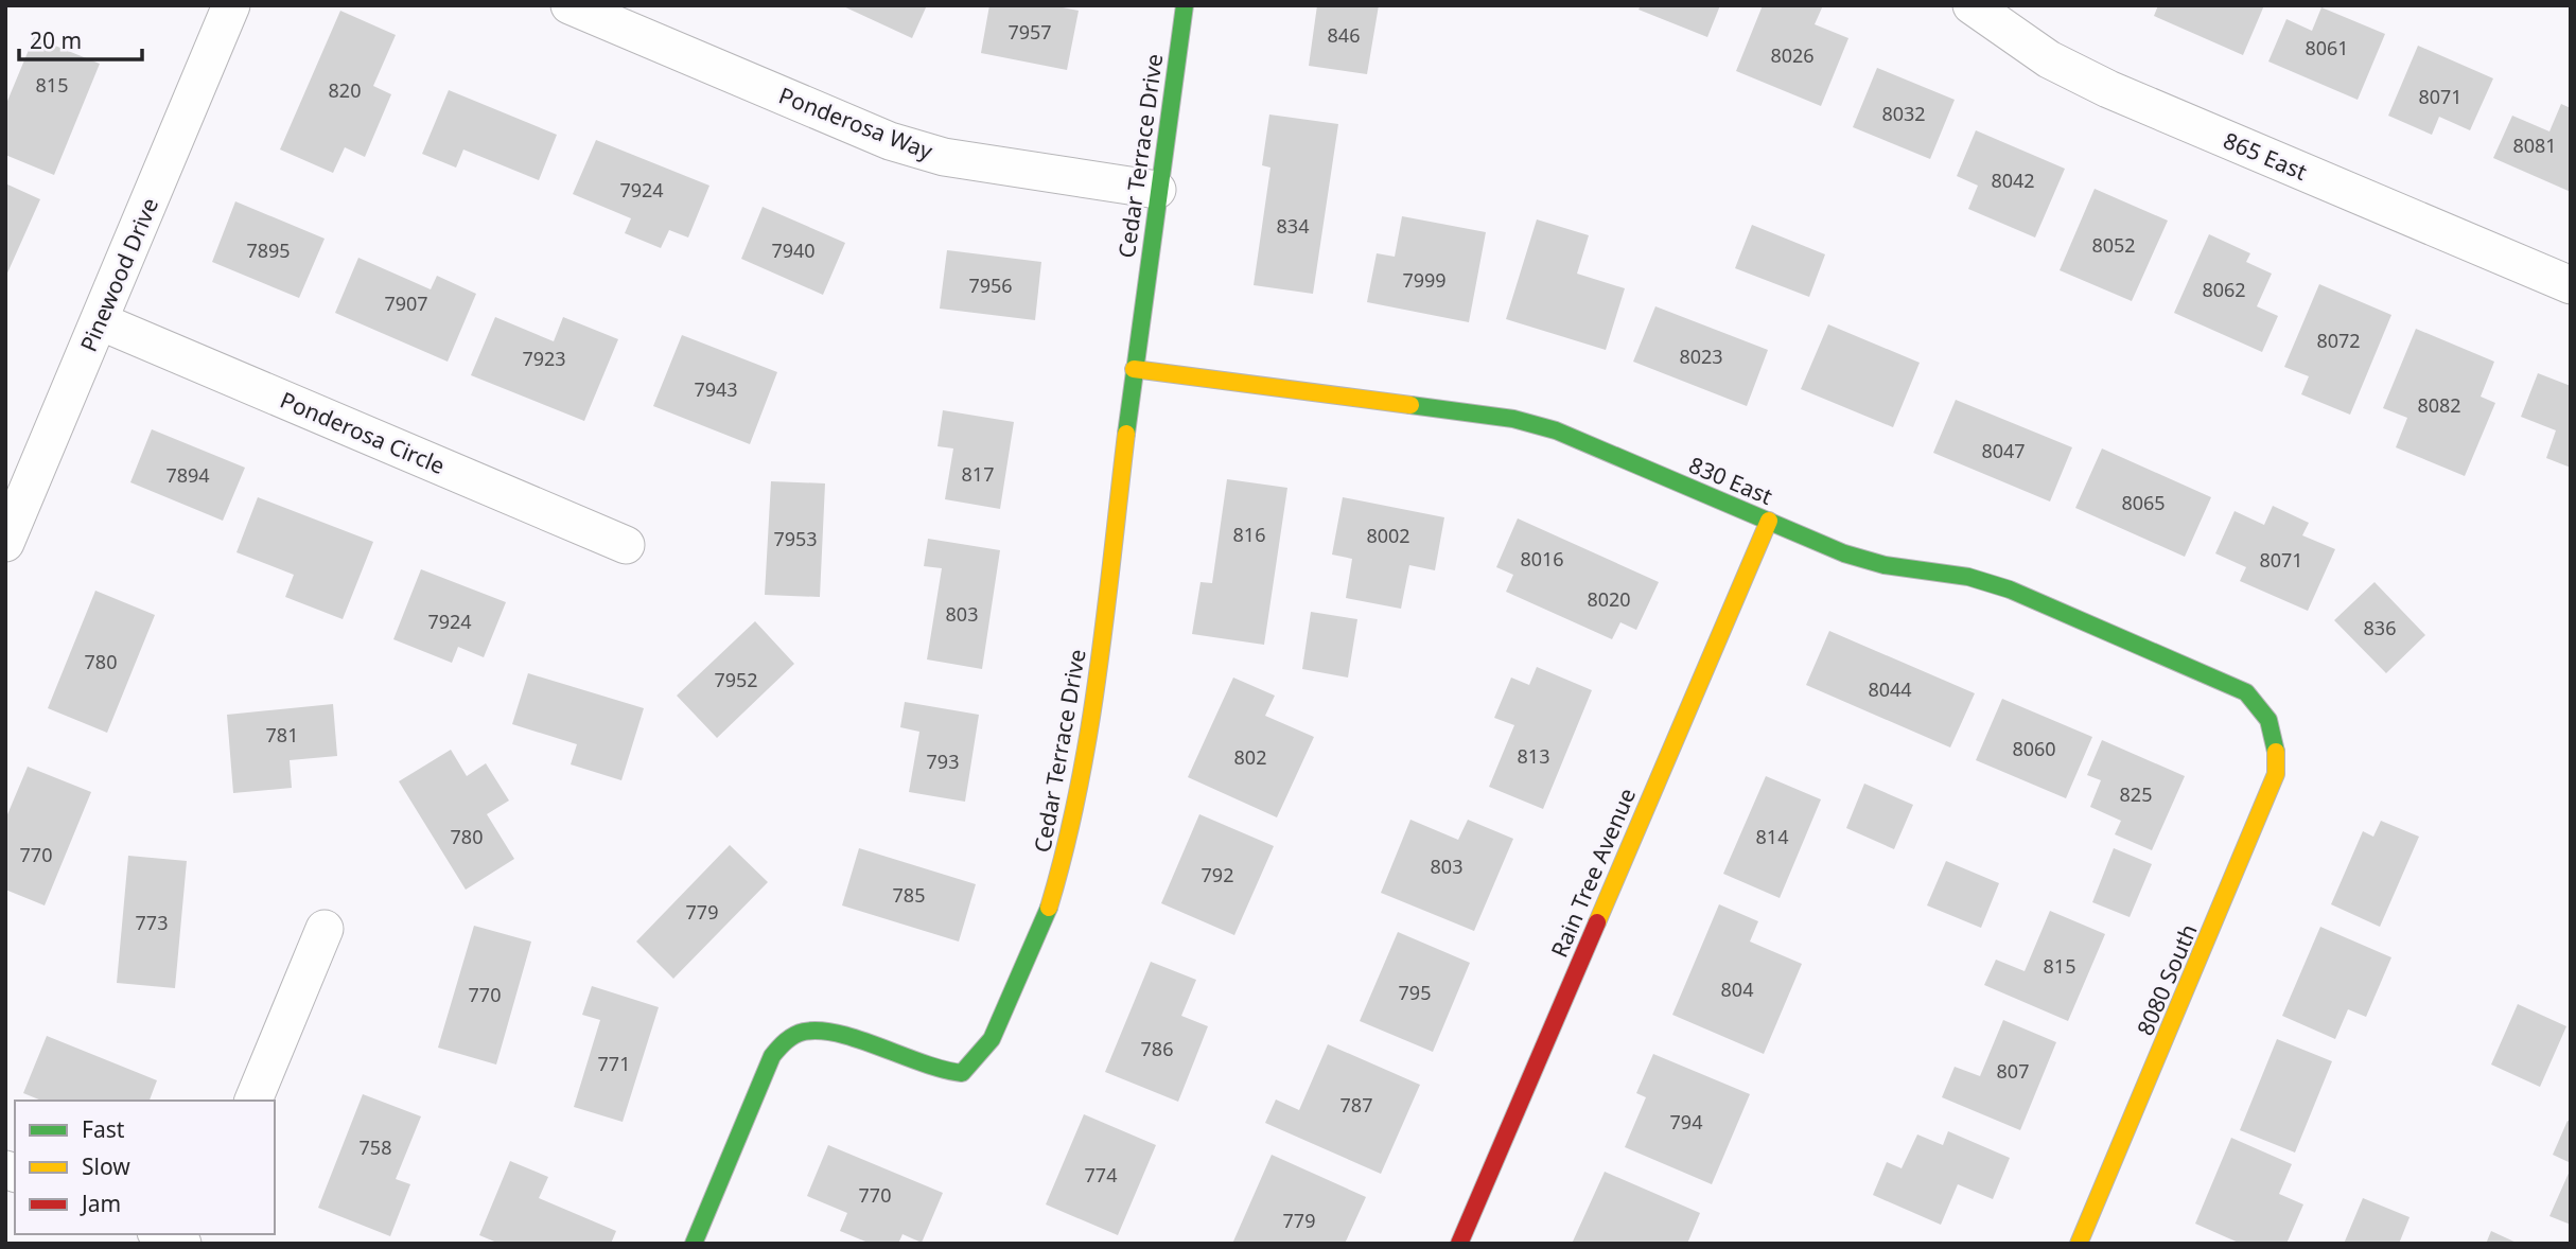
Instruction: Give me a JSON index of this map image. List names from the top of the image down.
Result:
{
  "streets": {
    "street": [
      "Ponderosa Way",
      "Cedar Terrace Drive",
      "865 East",
      "Pinewood Drive",
      "Ponderosa Circle",
      "830 East",
      "Rain Tree Avenue",
      "8080 South"
    ]
  },
  "crossings": [
    ["Ponderosa Way", "Cedar Terrace Drive"],
    ["Cedar Terrace Drive", "830 East"],
    ["Pinewood Drive", "Ponderosa Circle"],
    ["830 East", "Rain Tree Avenue"],
    ["830 East", "8080 South"]
  ],
  "house_numbers": [
    "7957",
    "846",
    "8061",
    "8026",
    "815",
    "820",
    "8071",
    "8032",
    "8081",
    "8042",
    "7924",
    "834",
    "8052",
    "7895",
    "7940",
    "7999",
    "7956",
    "8062",
    "7907",
    "8072",
    "8023",
    "7923",
    "7943",
    "8082",
    "8047",
    "817",
    "7894",
    "8065",
    "816",
    "8002",
    "7953",
    "8016",
    "8071",
    "8020",
    "803",
    "7924",
    "836",
    "780",
    "7952",
    "8044",
    "781",
    "8060",
    "813",
    "802",
    "793",
    "825",
    "780",
    "814",
    "770",
    "803",
    "792",
    "785",
    "779",
    "773",
    "815",
    "804",
    "795",
    "770",
    "786",
    "771",
    "807",
    "787",
    "794",
    "758",
    "774",
    "770",
    "779"
  ],
  "legend": ["Fast", "Slow", "Jam"],
  "scale_bar": "20 m"
}
